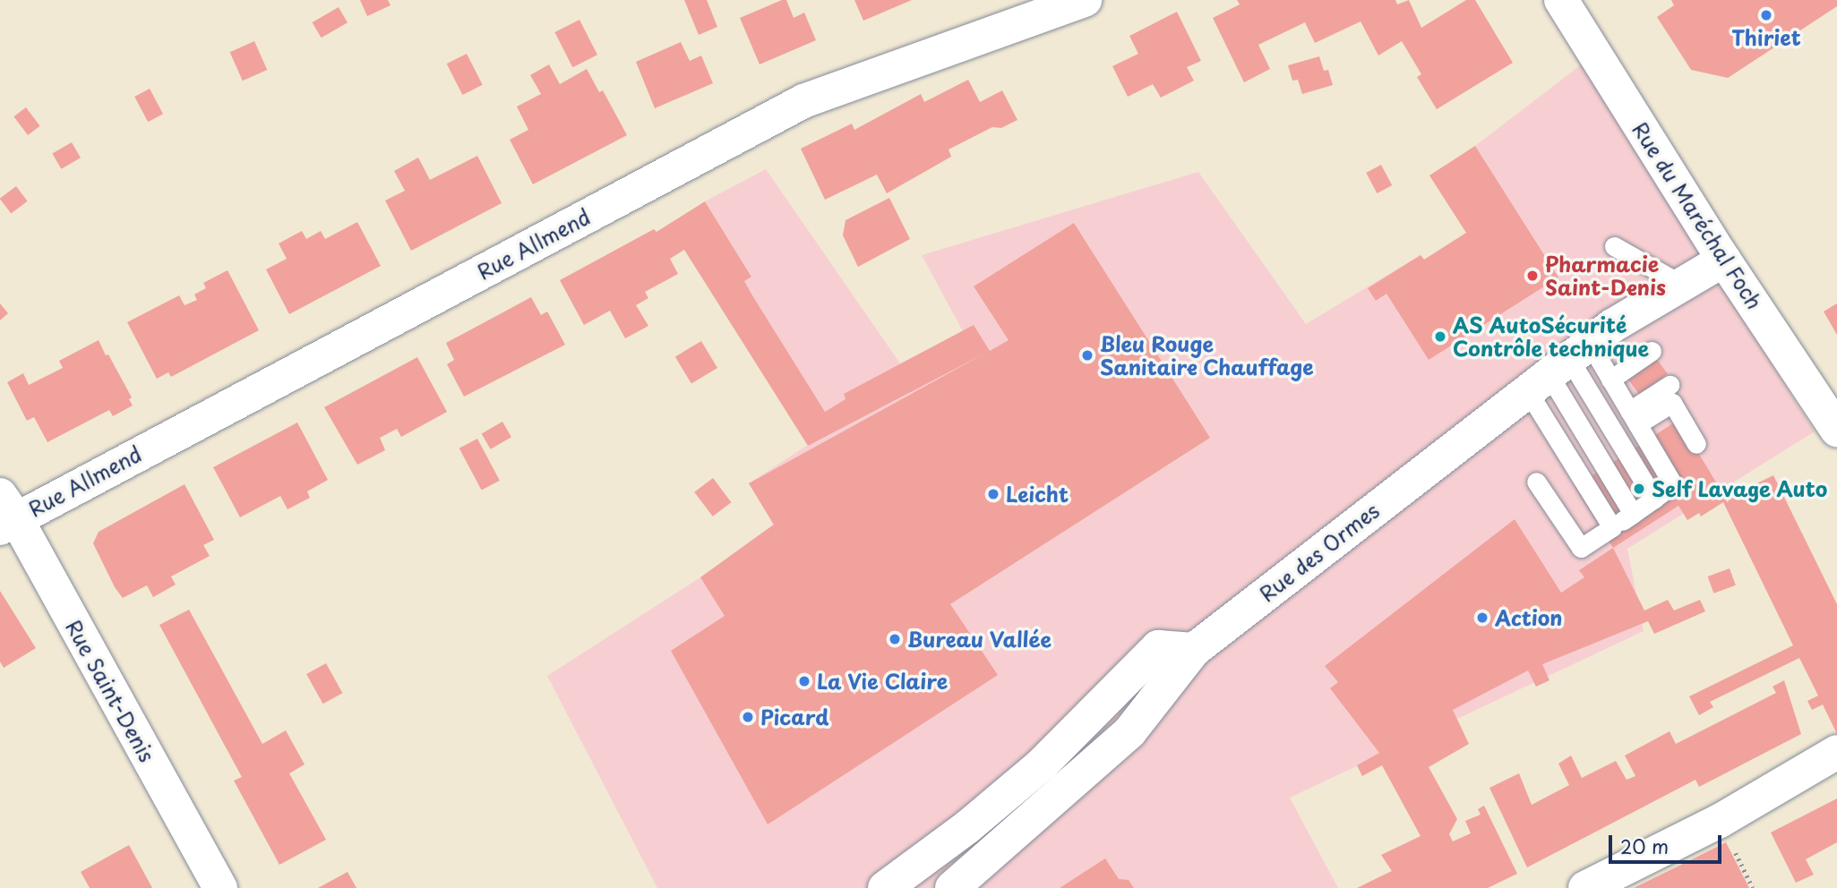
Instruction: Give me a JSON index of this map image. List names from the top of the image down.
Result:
{
  "streets": {
    "street": [
      "Rue du Maréchal Foch",
      "Rue Allmend",
      "Rue des Ormes",
      "Rue Saint-Denis"
    ]
  },
  "crossings": [
    ["Rue du Maréchal Foch", "Rue des Ormes"],
    ["Rue Allmend", "Rue Saint-Denis"]
  ],
  "places": [
    "Thiriet",
    "Pharmacie Saint-Denis",
    "AS AutoSécurité Contrôle technique",
    "Bleu Rouge Sanitaire Chauffage",
    "Self Lavage Auto",
    "Leicht",
    "Action",
    "Bureau Vallée",
    "La Vie Claire",
    "Picard"
  ],
  "scale_bar": "20 m"
}
